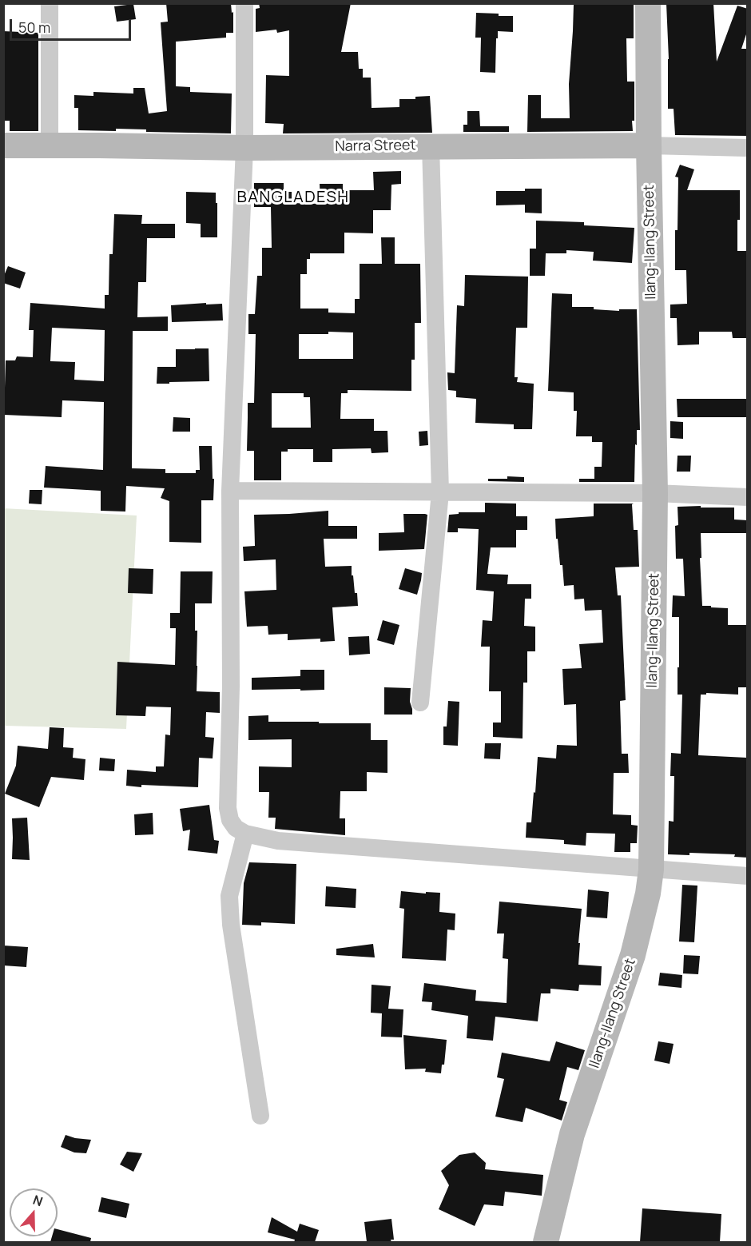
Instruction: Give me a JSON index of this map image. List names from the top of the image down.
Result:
{
  "streets": {
    "main road": ["Narra Street", "Ilang-Ilang Street"]
  },
  "crossings": [
    ["Narra Street", "Ilang-Ilang Street"]
  ],
  "districts": ["BANGLADESH"],
  "scale_bar": "50 m",
  "north": "top"
}
